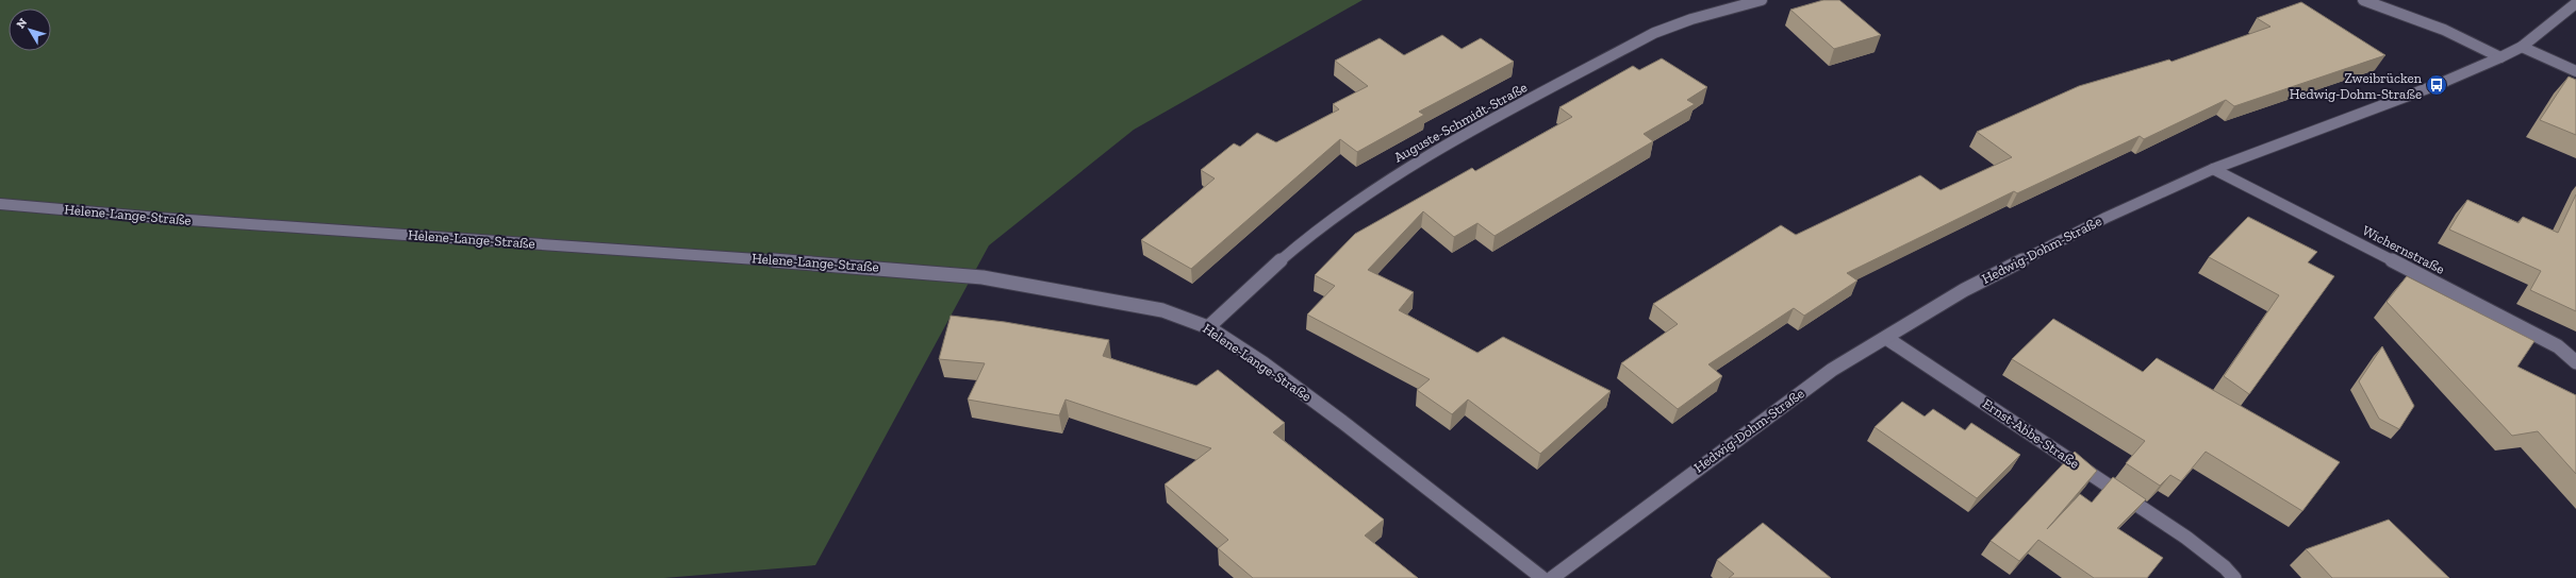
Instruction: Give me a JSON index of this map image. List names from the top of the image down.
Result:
{
  "streets": {
    "street": [
      "Auguste-Schmidt-Straße",
      "Helene-Lange-Straße",
      "Hedwig-Dohm-Straße",
      "Wichernstraße",
      "Ernst-Abbe-Straße"
    ]
  },
  "crossings": [
    ["Auguste-Schmidt-Straße", "Helene-Lange-Straße"],
    ["Hedwig-Dohm-Straße", "Wichernstraße"],
    ["Hedwig-Dohm-Straße", "Ernst-Abbe-Straße"]
  ],
  "places": {
    "bus stop": ["Zweibrücken Hedwig-Dohm-Straße"]
  },
  "north": "top left"
}
